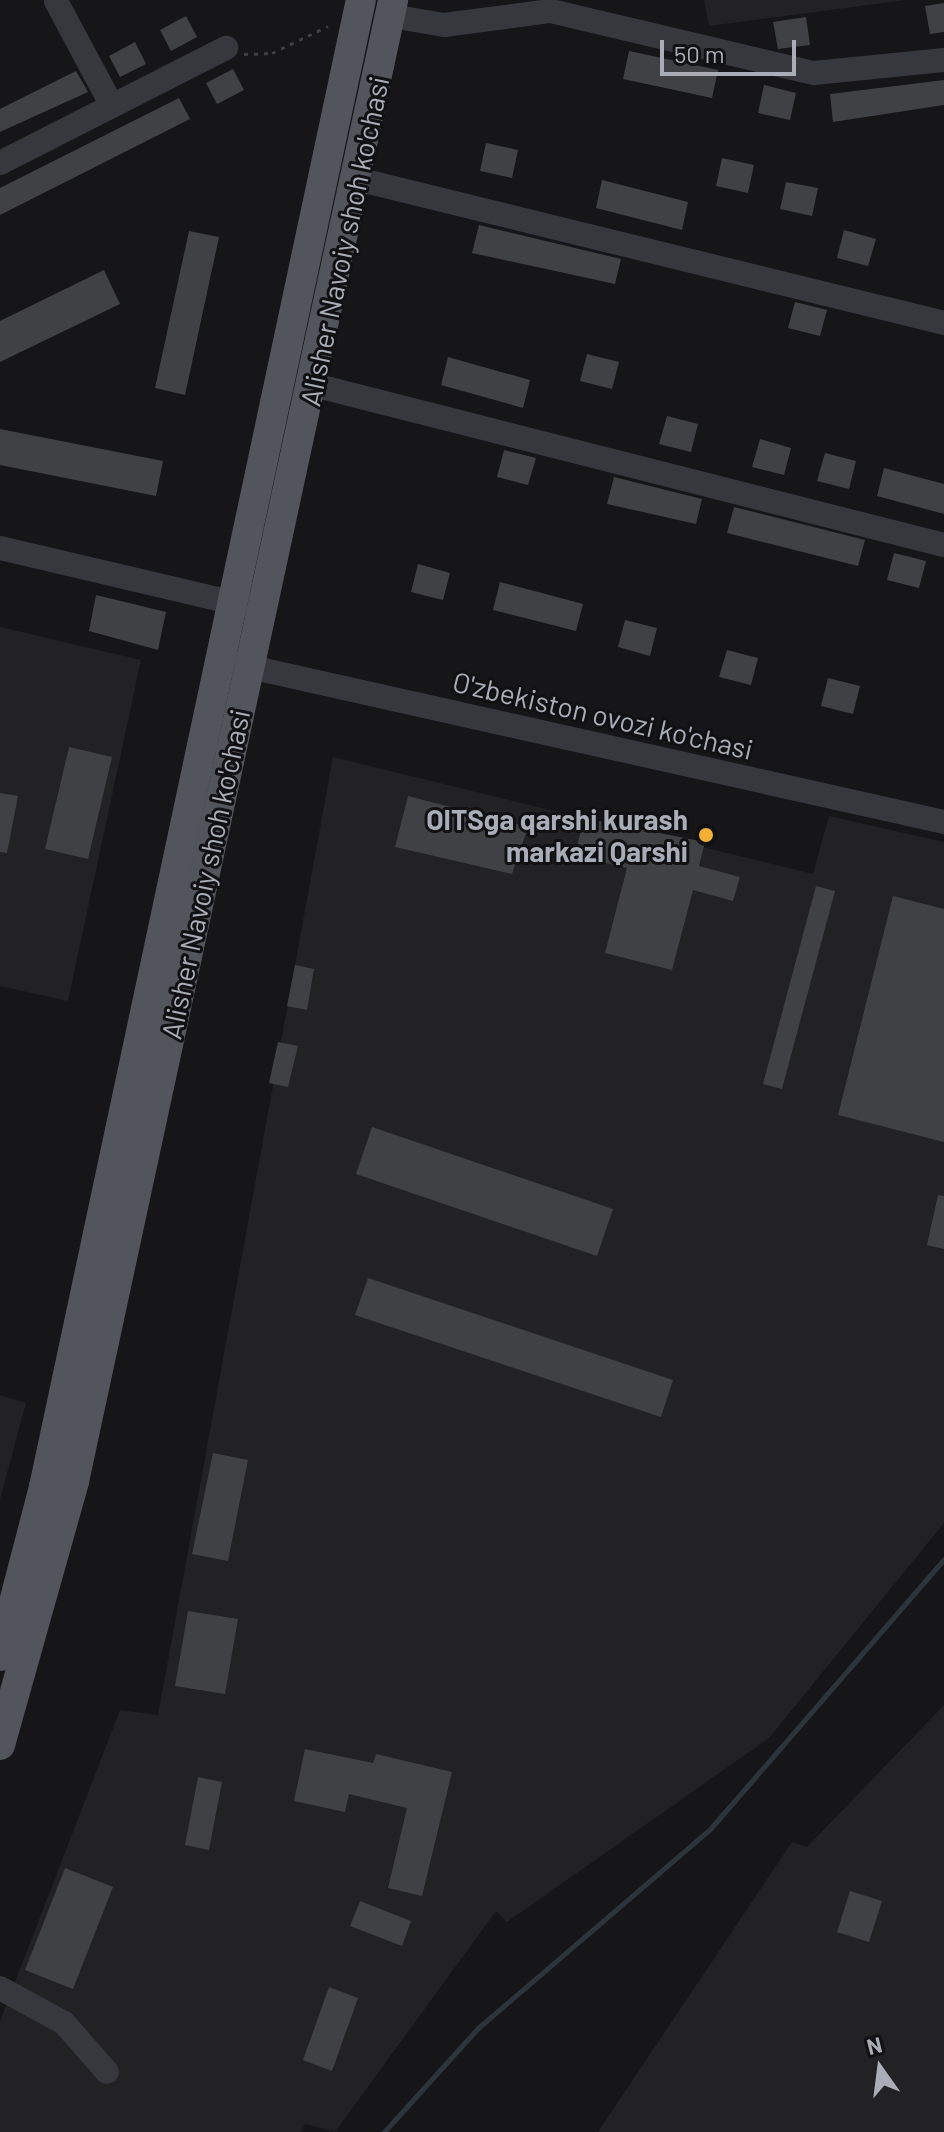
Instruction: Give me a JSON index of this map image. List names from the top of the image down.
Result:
{
  "streets": {
    "main road": ["Alisher Navoiy shoh ko'chasi"],
    "street": ["O'zbekiston ovozi ko'chasi"]
  },
  "crossings": [
    ["Alisher Navoiy shoh ko'chasi", "O'zbekiston ovozi ko'chasi"]
  ],
  "places": ["OITSga qarshi kurash markazi Qarshi"],
  "scale_bar": "50 m",
  "north": "top"
}
